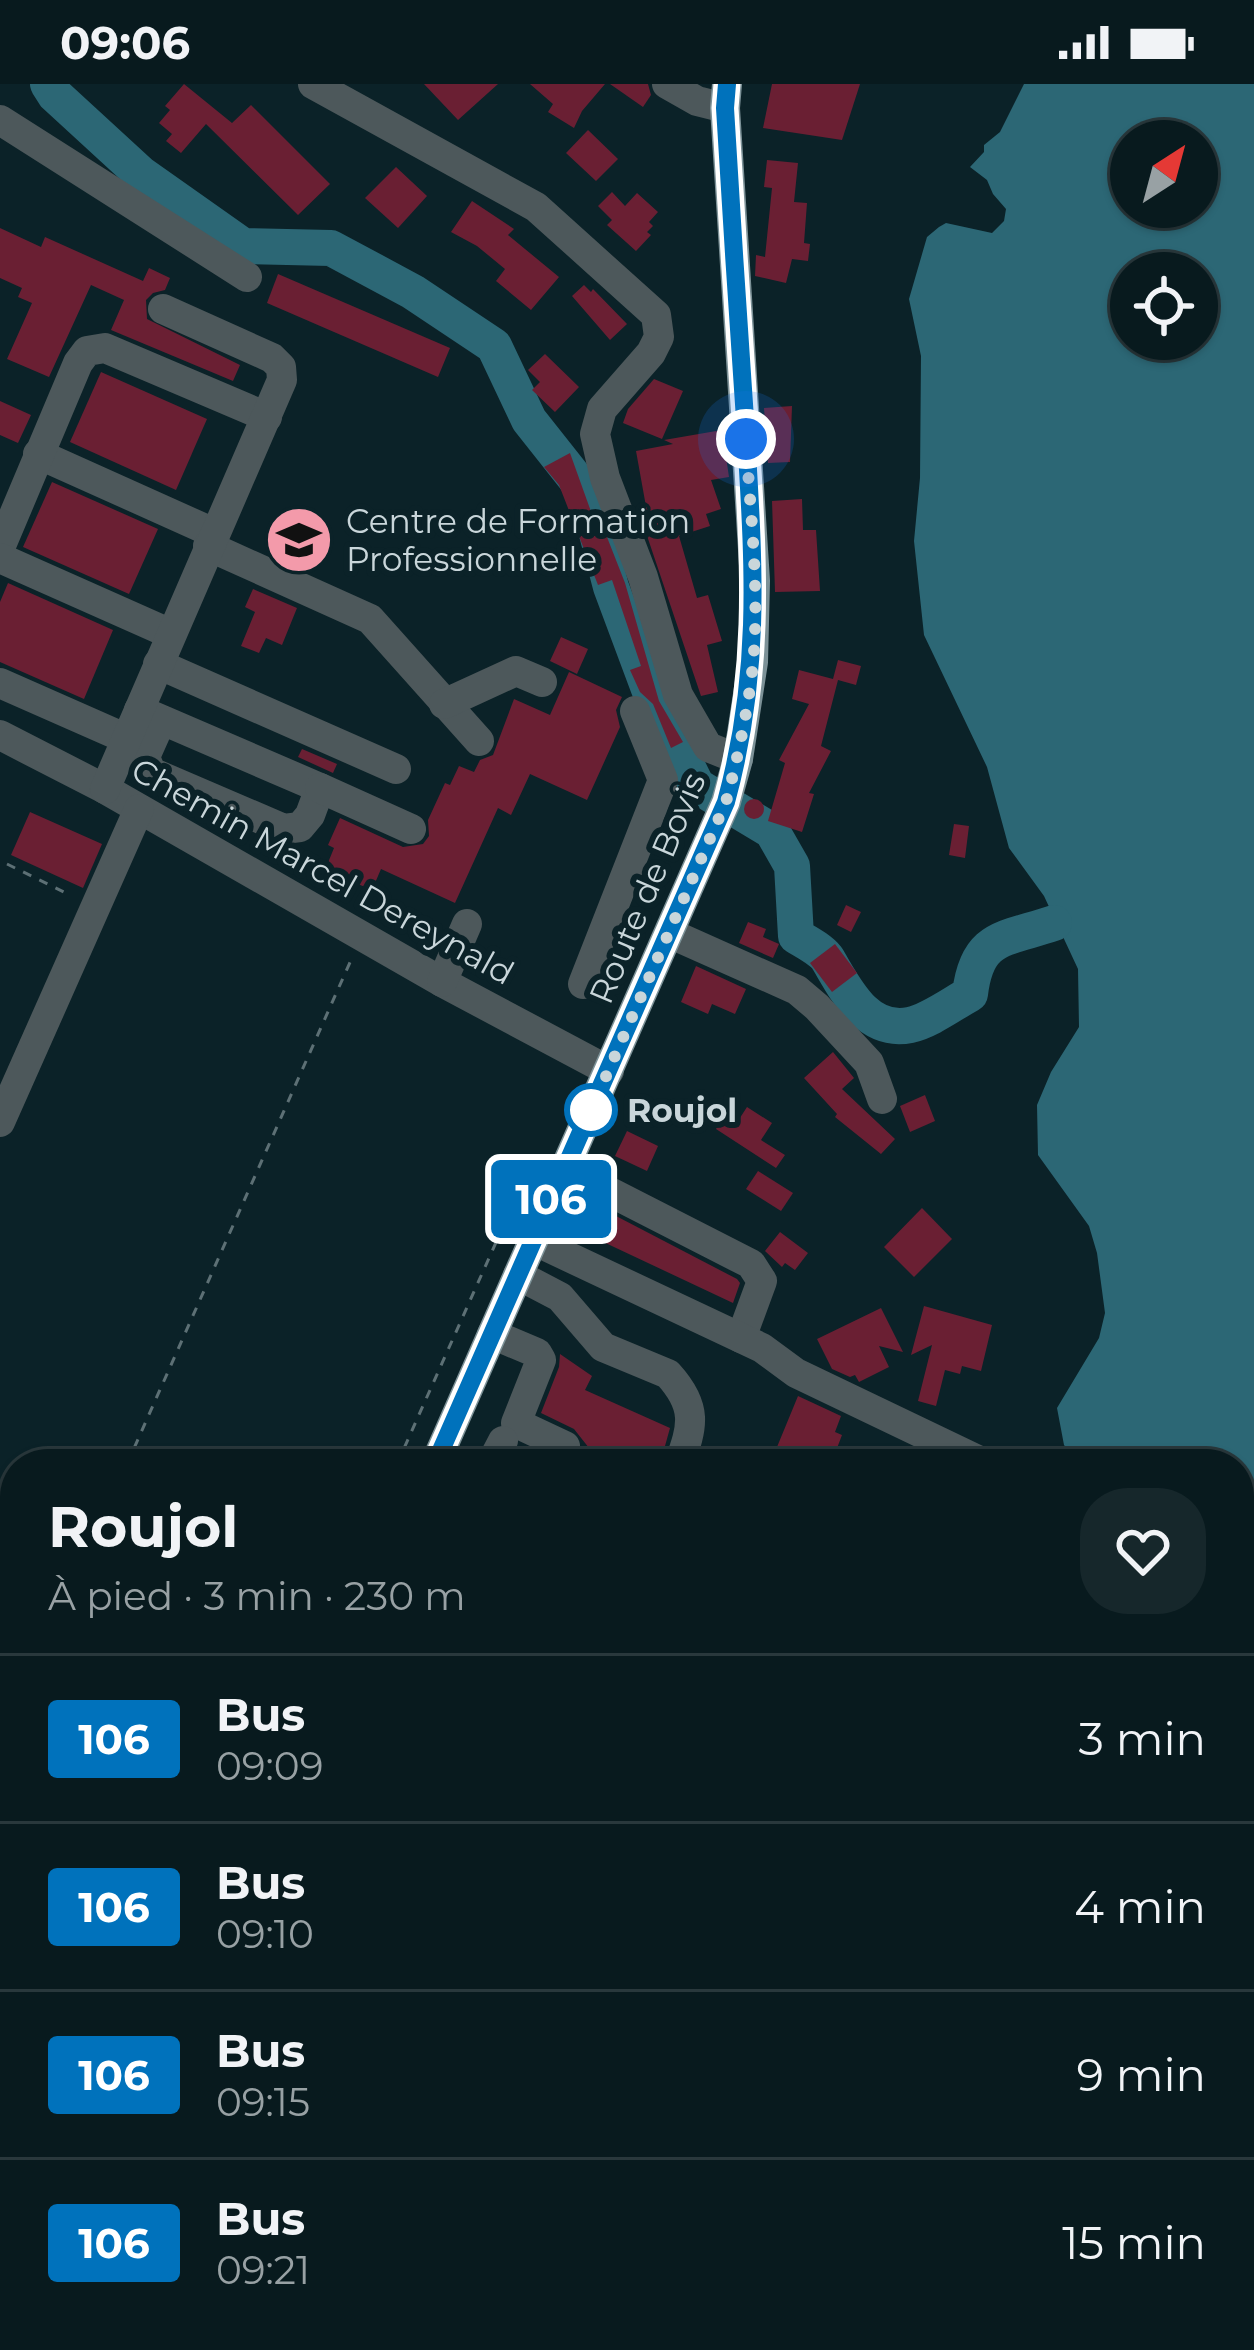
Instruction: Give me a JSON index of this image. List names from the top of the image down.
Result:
{
  "streets": {
    "main road": ["Route de Bovis"],
    "street": ["Chemin Marcel Dereynald"]
  },
  "crossings": [
    ["Chemin Marcel Dereynald", "Route de Bovis"]
  ],
  "places": {
    "school or university": ["Centre de Formation Professionnelle"],
    "other": ["Roujol"]
  },
  "lines": ["bus line 106"],
  "north": "top right",
  "page": {
    "status": "09:06",
    "on_map": "106",
    "heading": ["Roujol", "À pied · 3 min · 230 m"],
    "list": [
      {
        "mark": "106",
        "name": "Bus",
        "note": "09:09",
        "value": "3 min"
      },
      {
        "mark": "106",
        "name": "Bus",
        "note": "09:10",
        "value": "4 min"
      },
      {
        "mark": "106",
        "name": "Bus",
        "note": "09:15",
        "value": "9 min"
      },
      {
        "mark": "106",
        "name": "Bus",
        "note": "09:21",
        "value": "15 min"
      }
    ]
  }
}
